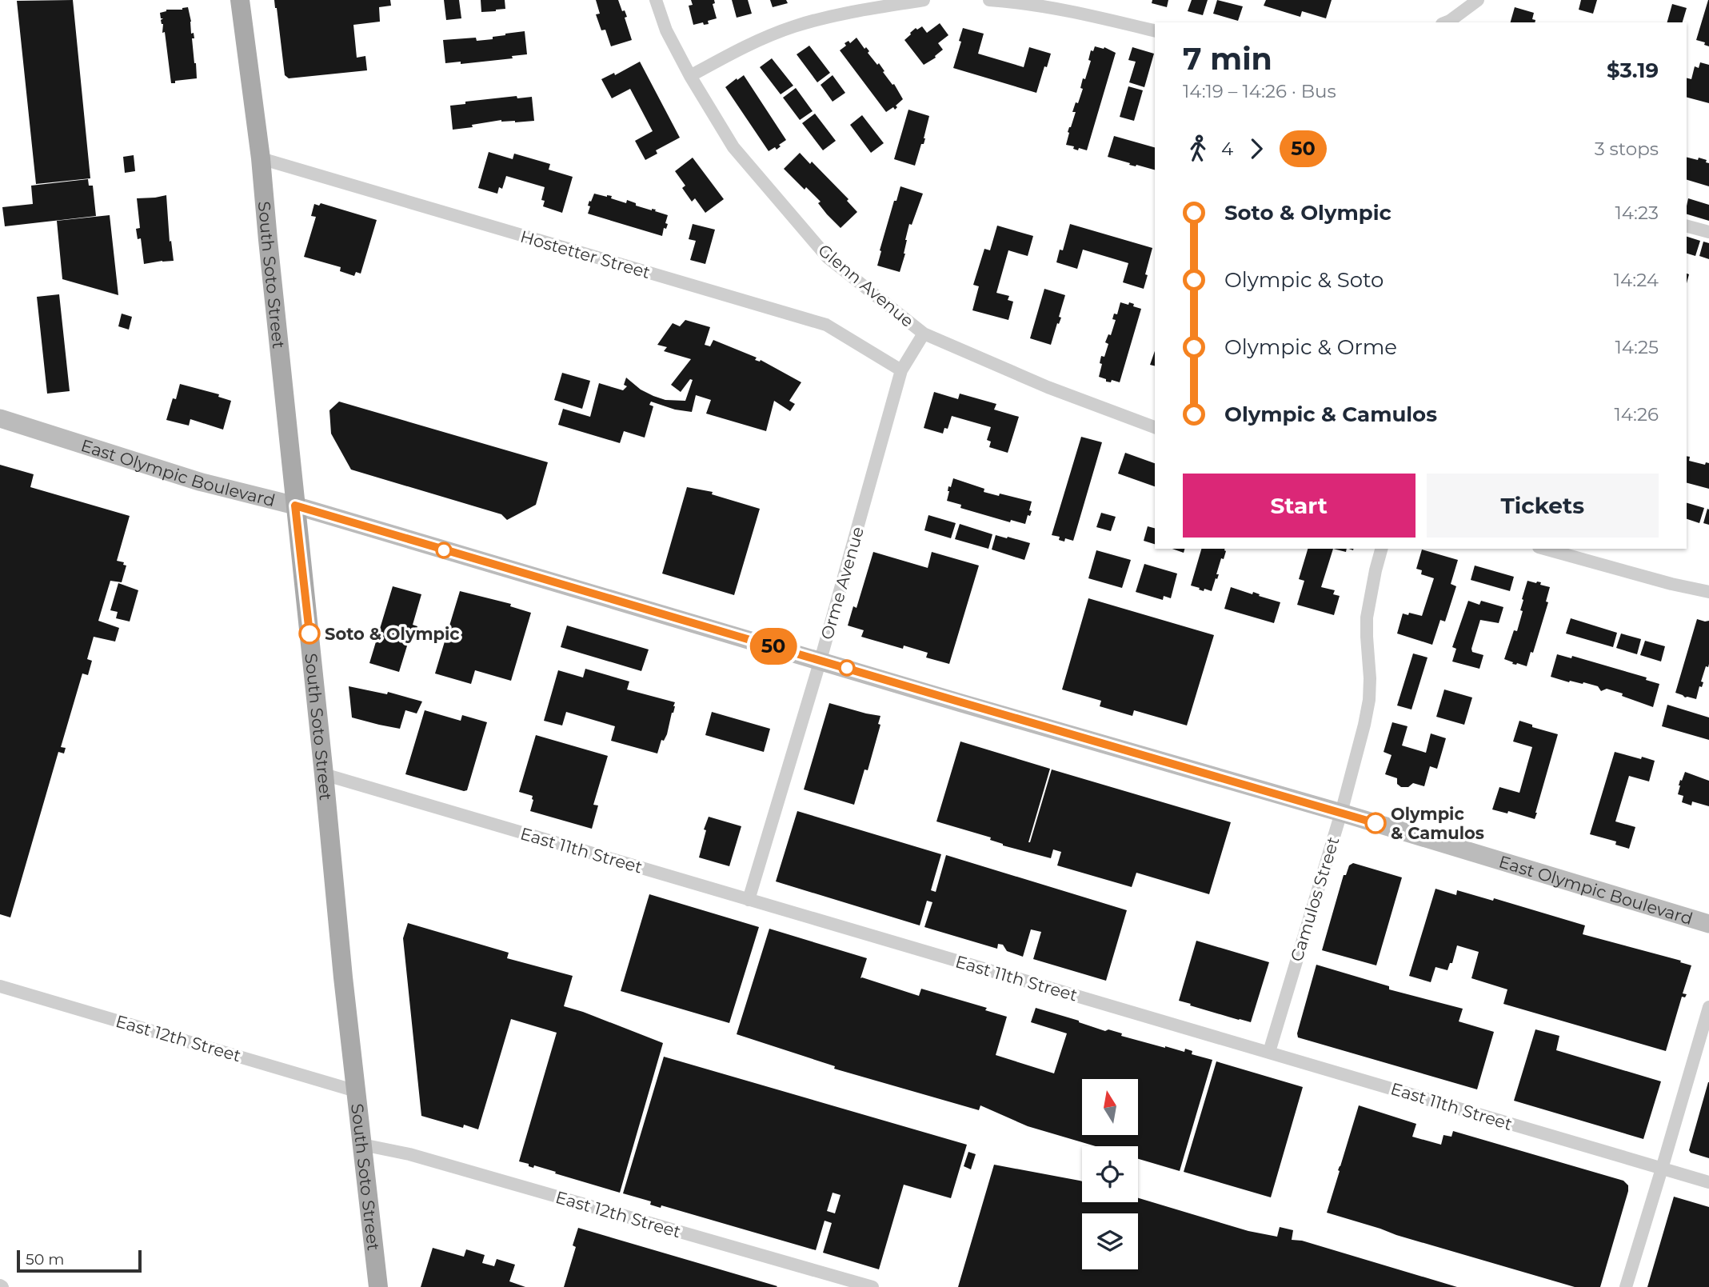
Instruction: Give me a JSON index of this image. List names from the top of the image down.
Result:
{
  "streets": {
    "main road": ["South Soto Street", "East Olympic Boulevard"],
    "street": [
      "Hostetter Street",
      "Glenn Avenue",
      "Orme Avenue",
      "East 11th Street",
      "Camulos Street",
      "East 12th Street"
    ]
  },
  "crossings": [
    ["Hostetter Street", "South Soto Street"],
    ["Hostetter Street", "Orme Avenue"],
    ["South Soto Street", "East Olympic Boulevard"],
    ["South Soto Street", "East 11th Street"],
    ["South Soto Street", "East 12th Street"],
    ["Glenn Avenue", "Orme Avenue"],
    ["East Olympic Boulevard", "Orme Avenue"],
    ["East Olympic Boulevard", "Camulos Street"],
    ["Orme Avenue", "East 11th Street"],
    ["East 11th Street", "Camulos Street"]
  ],
  "places": ["Soto & Olympic", "Olympic & Camulos"],
  "lines": ["bus line 50"],
  "scale_bar": "50 m",
  "north": "top",
  "page": {
    "on_map": "50",
    "heading": ["7 min", "14:19 – 14:26 · Bus", "$3.19"],
    "legs": ["4", "50", "3 stops"],
    "list": [
      {
        "name": "Soto & Olympic",
        "value": "14:23"
      },
      {
        "name": "Olympic & Soto",
        "value": "14:24"
      },
      {
        "name": "Olympic & Orme",
        "value": "14:25"
      },
      {
        "name": "Olympic & Camulos",
        "value": "14:26"
      }
    ],
    "buttons": ["Start", "Tickets"],
    "scale": "50 m"
  }
}
